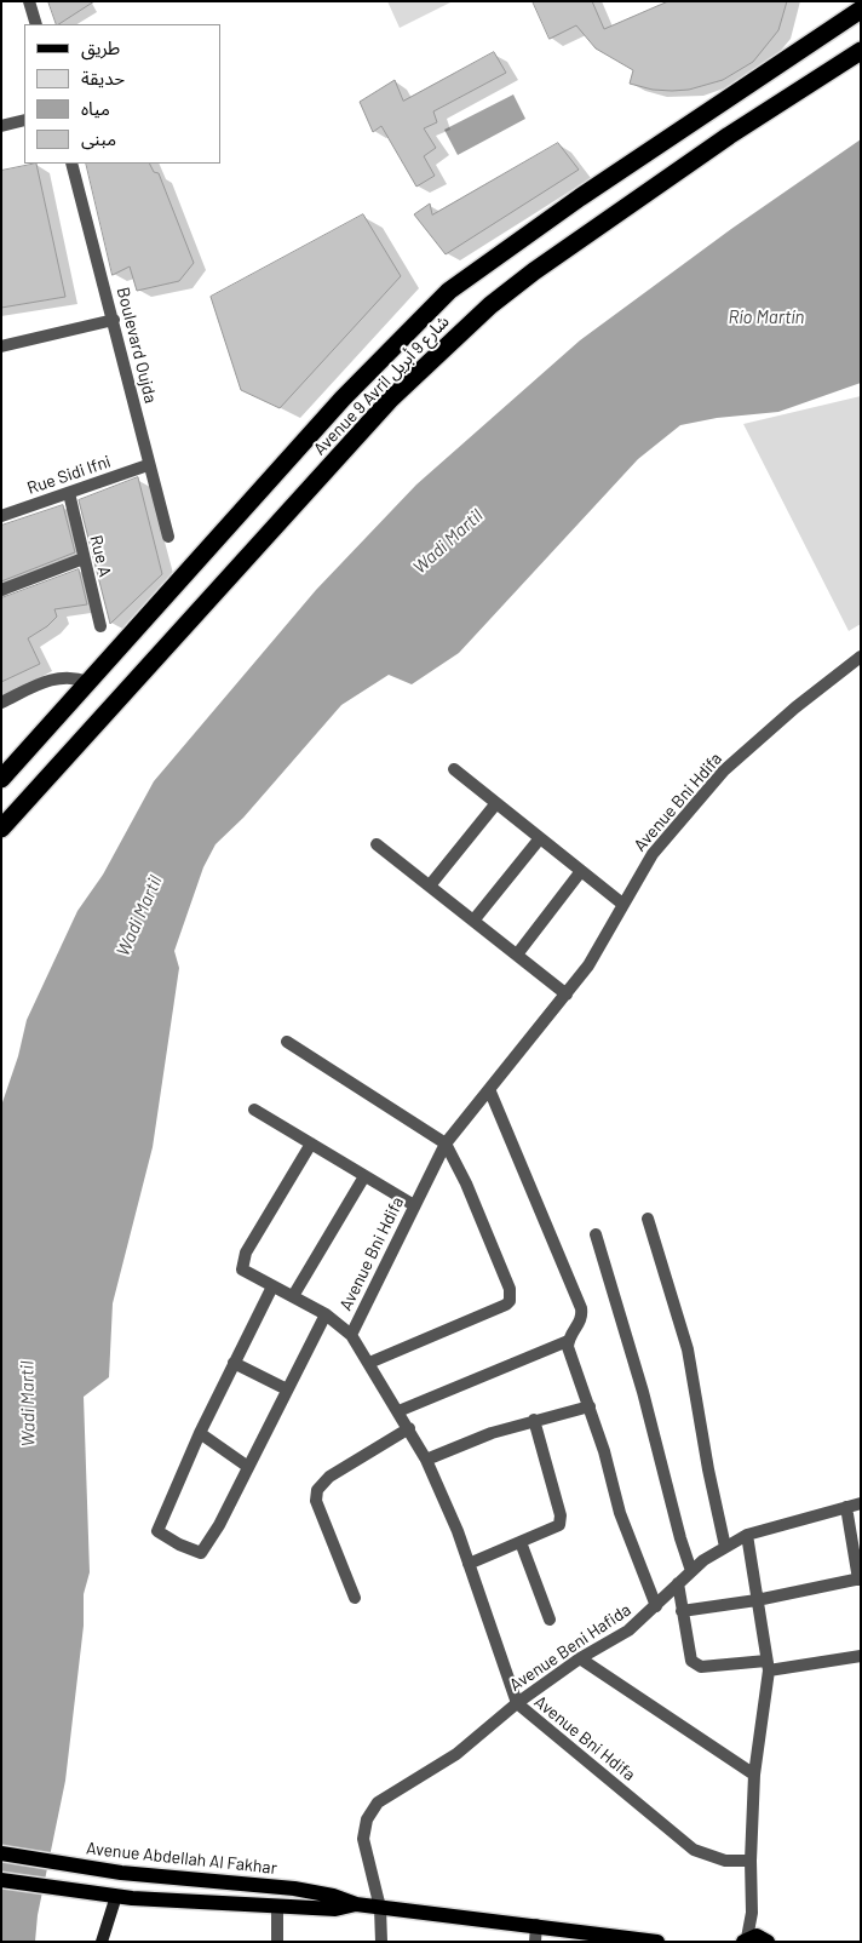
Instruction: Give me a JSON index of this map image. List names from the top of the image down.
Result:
{
  "streets": {
    "highway": ["Avenue 9 Avril شارع 9 أبريل"],
    "main road": ["Avenue Abdellah Al Fakhar"],
    "street": [
      "Boulevard Oujda",
      "Rue Sidi Ifni",
      "Rue A",
      "Avenue Bni Hdifa",
      "Avenue Beni Hafida"
    ]
  },
  "crossings": [
    ["Boulevard Oujda", "Rue Sidi Ifni"],
    ["Rue Sidi Ifni", "Rue A"],
    ["Avenue Bni Hdifa", "Avenue Beni Hafida"],
    ["Avenue Beni Hafida", "Avenue Abdellah Al Fakhar"]
  ],
  "water": ["Río Martín", "Wadi Martil"],
  "legend": [
    "طريق",
    "حديقة",
    "مياه",
    "مبنى"
  ]
}
